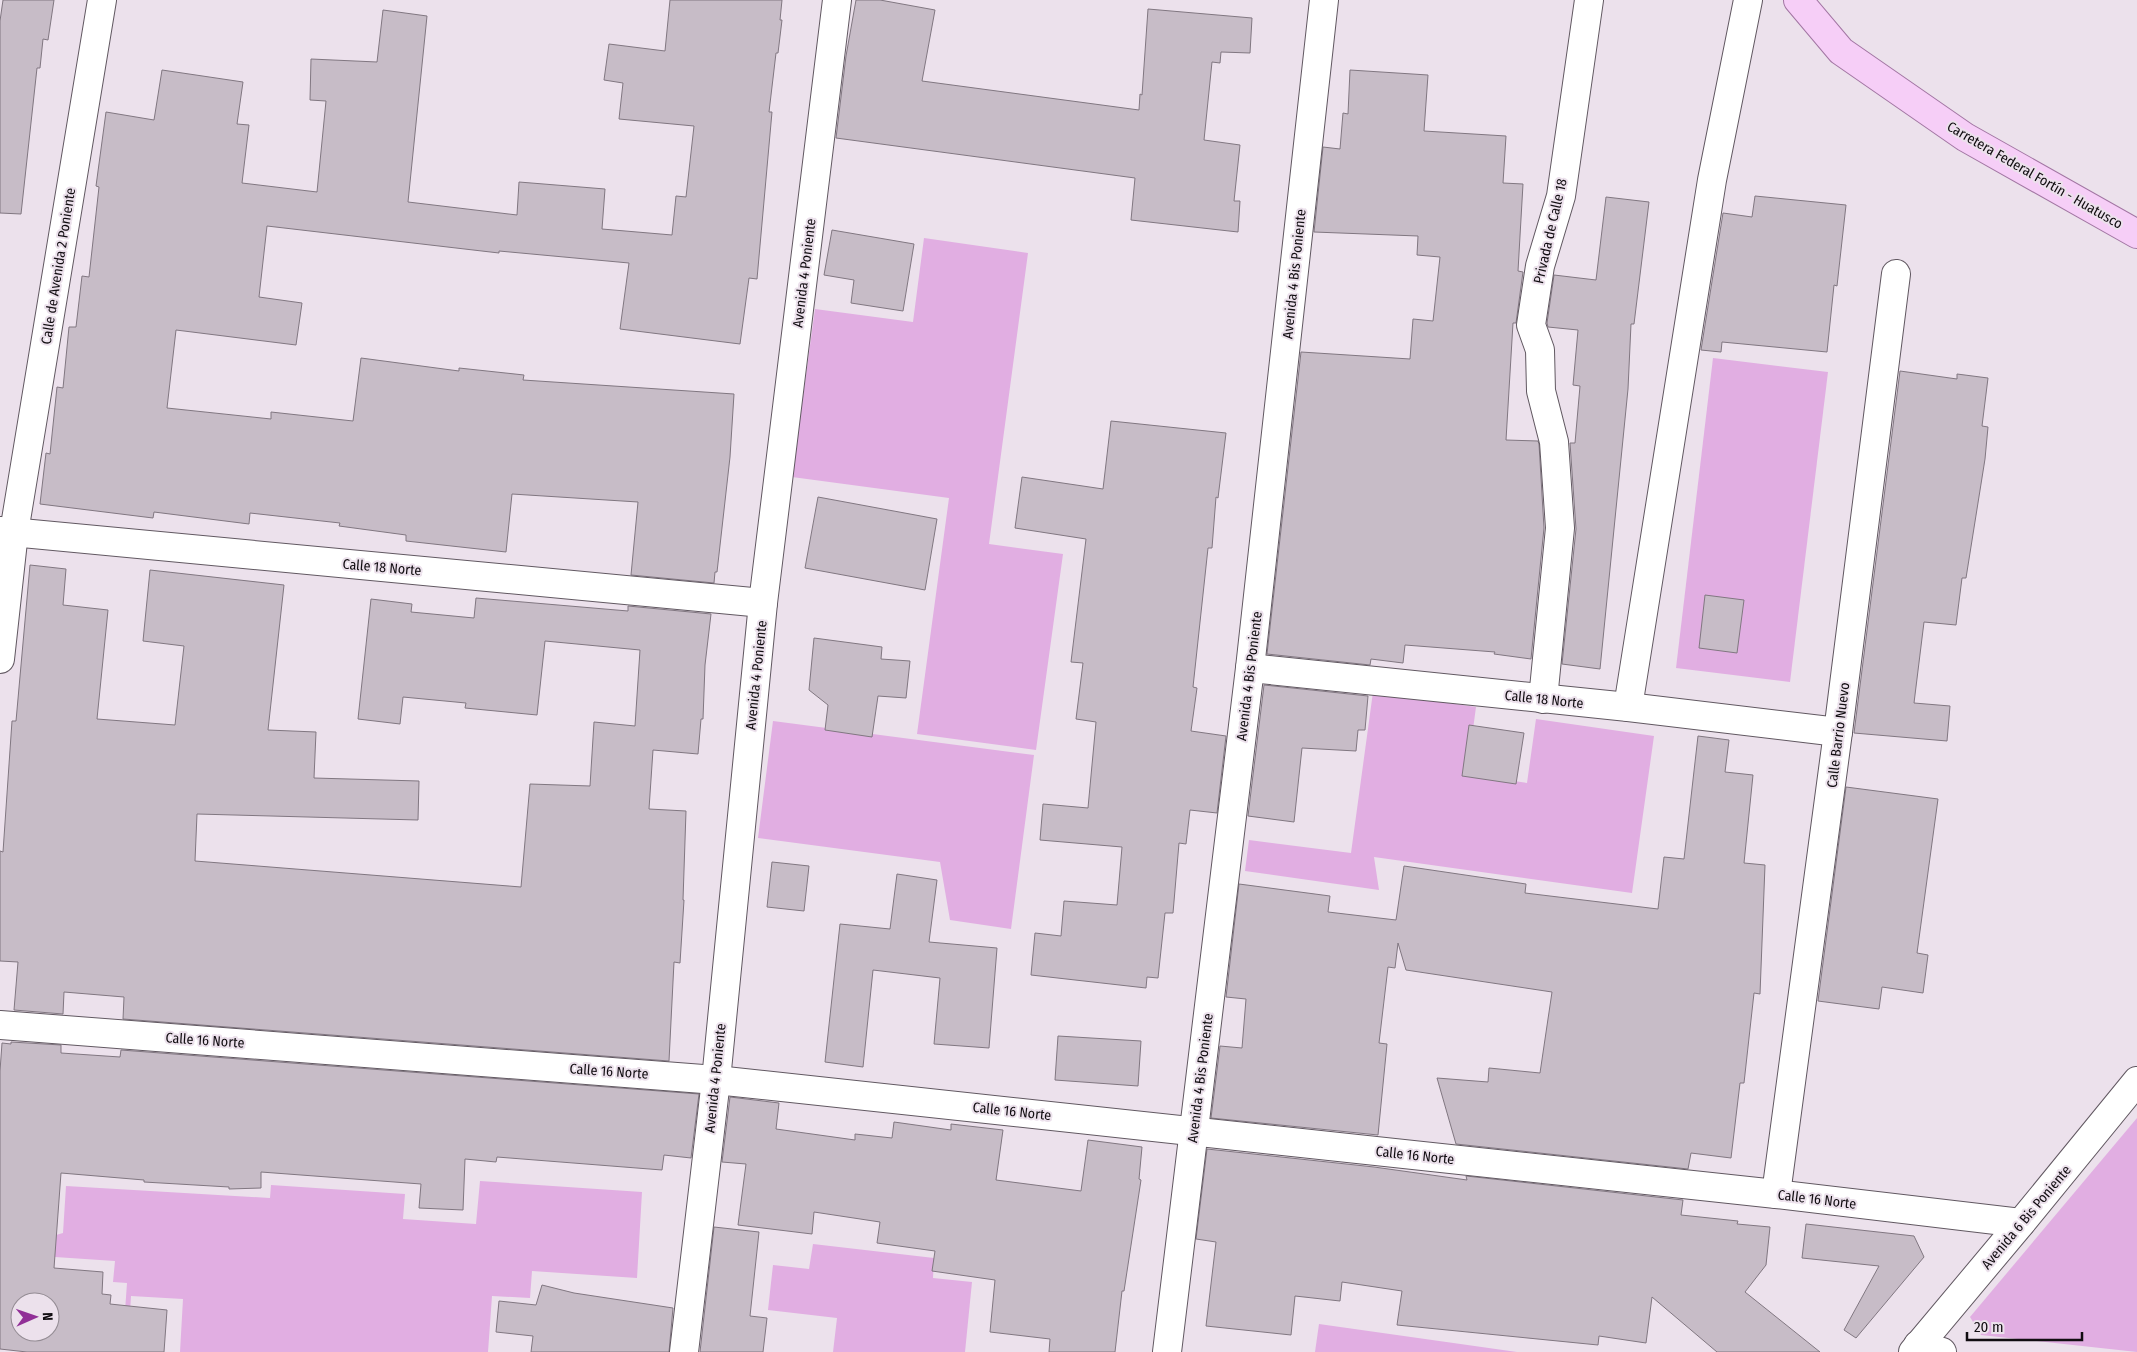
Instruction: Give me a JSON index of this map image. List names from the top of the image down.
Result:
{
  "streets": {
    "main road": ["Carretera Federal Fortín - Huatusco"],
    "street": [
      "Privada de Calle 18",
      "Calle de Avenida 2 Poniente",
      "Avenida 4 Poniente",
      "Avenida 4 Bis Poniente",
      "Calle 18 Norte",
      "Calle Barrio Nuevo",
      "Calle 16 Norte",
      "Avenida 6 Bis Poniente"
    ]
  },
  "crossings": [
    ["Privada de Calle 18", "Calle 18 Norte"],
    ["Calle de Avenida 2 Poniente", "Calle 18 Norte"],
    ["Avenida 4 Poniente", "Calle 18 Norte"],
    ["Avenida 4 Poniente", "Calle 16 Norte"],
    ["Avenida 4 Bis Poniente", "Calle 18 Norte"],
    ["Avenida 4 Bis Poniente", "Calle 16 Norte"],
    ["Calle 18 Norte", "Calle Barrio Nuevo"],
    ["Calle Barrio Nuevo", "Calle 16 Norte"],
    ["Calle 16 Norte", "Avenida 6 Bis Poniente"]
  ],
  "scale_bar": "20 m",
  "north": "right"
}
